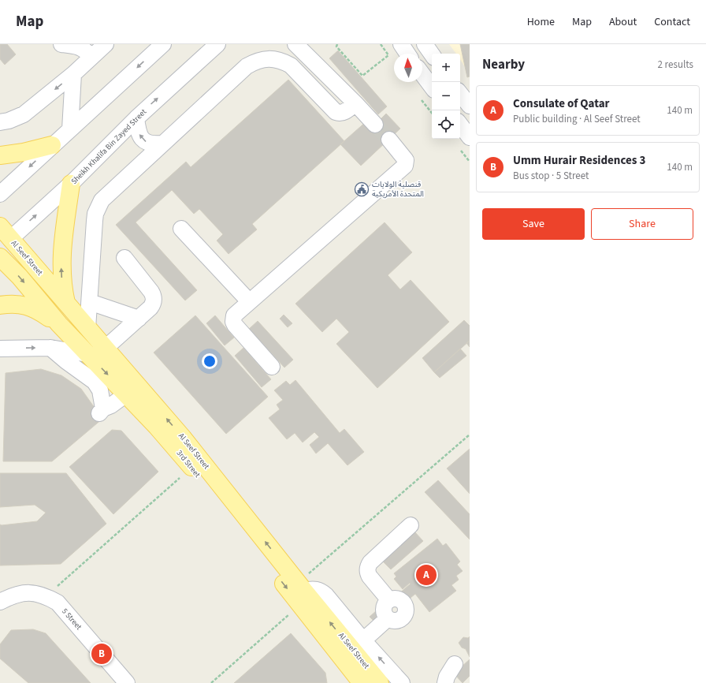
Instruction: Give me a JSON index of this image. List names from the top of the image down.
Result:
{
  "streets": {
    "main road": ["Al Seef Street", "3rd Street"],
    "street": ["Sheikh Khalifa Bin Zayed Street", "5 Street"]
  },
  "crossings": [
    ["Sheikh Khalifa Bin Zayed Street", "Al Seef Street"],
    ["Al Seef Street", "3rd Street"]
  ],
  "one_way": ["Al Seef Street", "3rd Street"],
  "places": {
    "public building": ["قنصلية الولايات المتحدة الأمريكية"]
  },
  "north": "top",
  "page": {
    "header": "Map",
    "nav": [
      "Home",
      "Map",
      "About",
      "Contact"
    ],
    "heading": ["Nearby", "2 results"],
    "map_buttons": ["+", "−"],
    "list": [
      {
        "mark": "A",
        "name": "Consulate of Qatar",
        "note": "Public building · Al Seef Street",
        "value": "140 m"
      },
      {
        "mark": "B",
        "name": "Umm Hurair Residences 3",
        "note": "Bus stop · 5 Street",
        "value": "140 m"
      }
    ],
    "buttons": ["Save", "Share"],
    "pins": ["A", "B"]
  }
}
